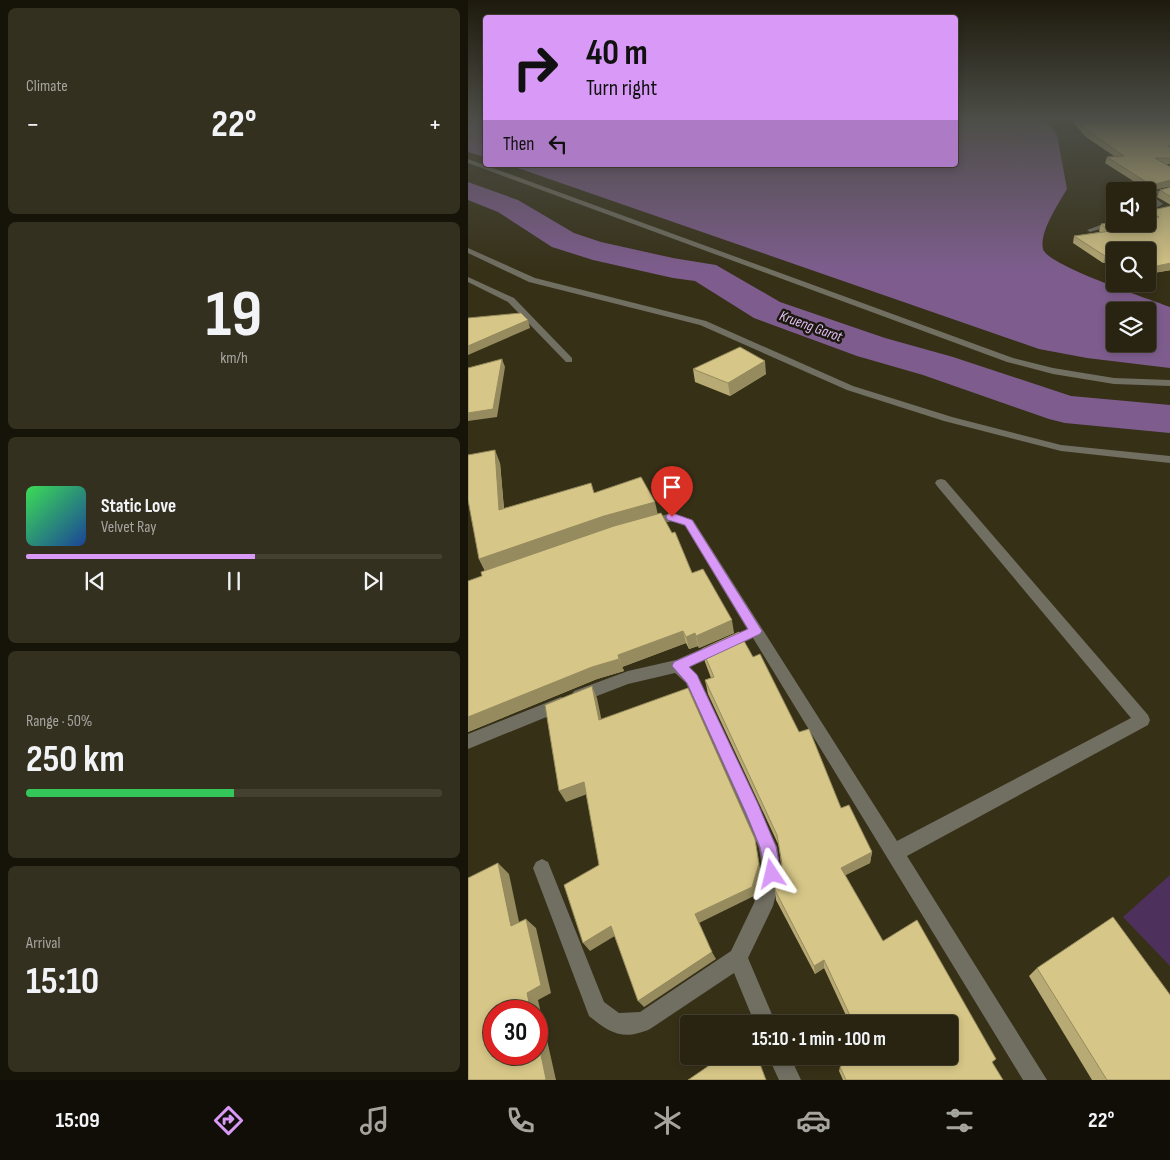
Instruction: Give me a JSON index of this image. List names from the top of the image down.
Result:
{
  "water": ["Krueng Garot"],
  "page": {
    "tile": [
      "Climate",
      ["19", "km/h"],
      ["Range · 50%", "250 km"],
      ["Arrival", "15:10"]
    ],
    "turn": ["40 m", "Turn right"],
    "heat": ["−", "22°", "+"],
    "then": "Then",
    "song": ["Static Love", "Velvet Ray"],
    "limit": "30",
    "trip": "15:10 · 1 min · 100 m",
    "tabs": ["15:09", "22°"]
  }
}
